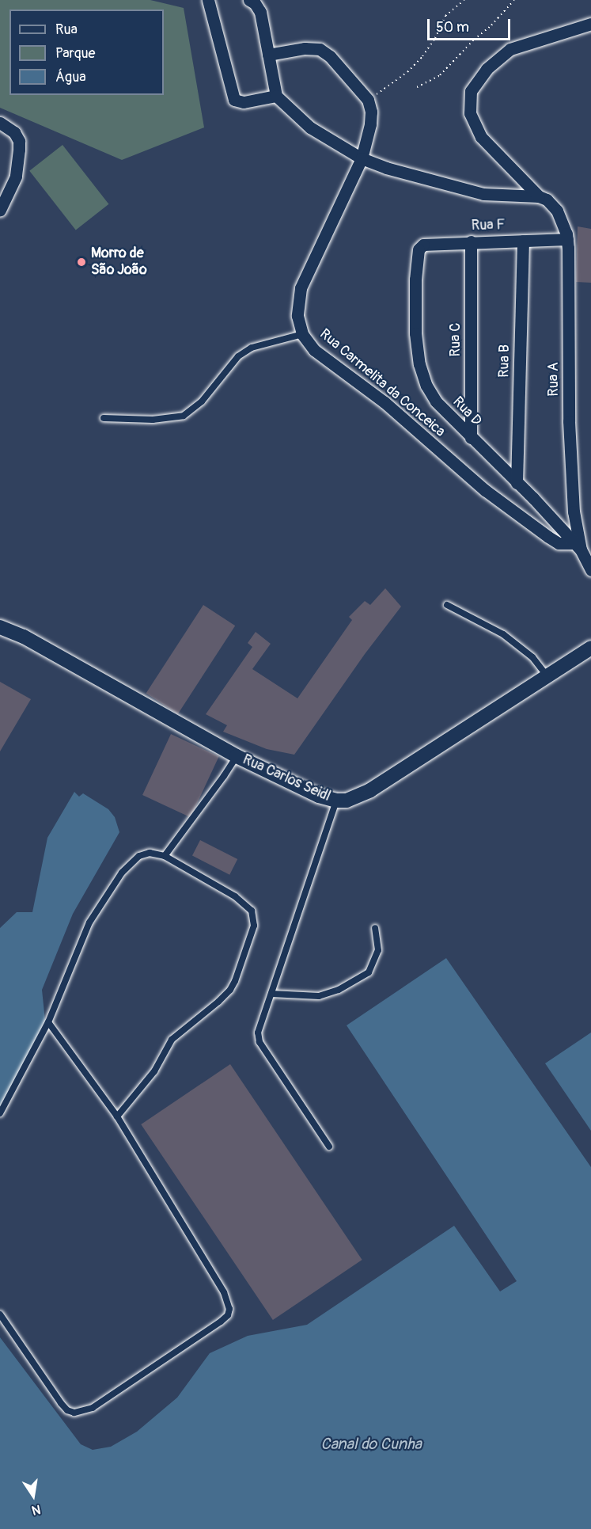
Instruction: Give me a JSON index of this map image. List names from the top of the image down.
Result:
{
  "streets": {
    "street": [
      "Rua F",
      "Rua C",
      "Rua B",
      "Rua A",
      "Rua Carmelita da Conceica",
      "Rua D",
      "Rua Carlos Seidl"
    ]
  },
  "crossings": [
    ["Rua F", "Rua C"],
    ["Rua F", "Rua B"],
    ["Rua F", "Rua A"],
    ["Rua F", "Rua D"],
    ["Rua C", "Rua D"],
    ["Rua B", "Rua D"],
    ["Rua A", "Rua Carmelita da Conceica"],
    ["Rua A", "Rua D"],
    ["Rua Carmelita da Conceica", "Rua D"]
  ],
  "water": ["Canal do Cunha"],
  "places": ["Morro de São João"],
  "legend": ["Rua", "Parque", "Água"],
  "scale_bar": "50 m",
  "north": "bottom"
}
